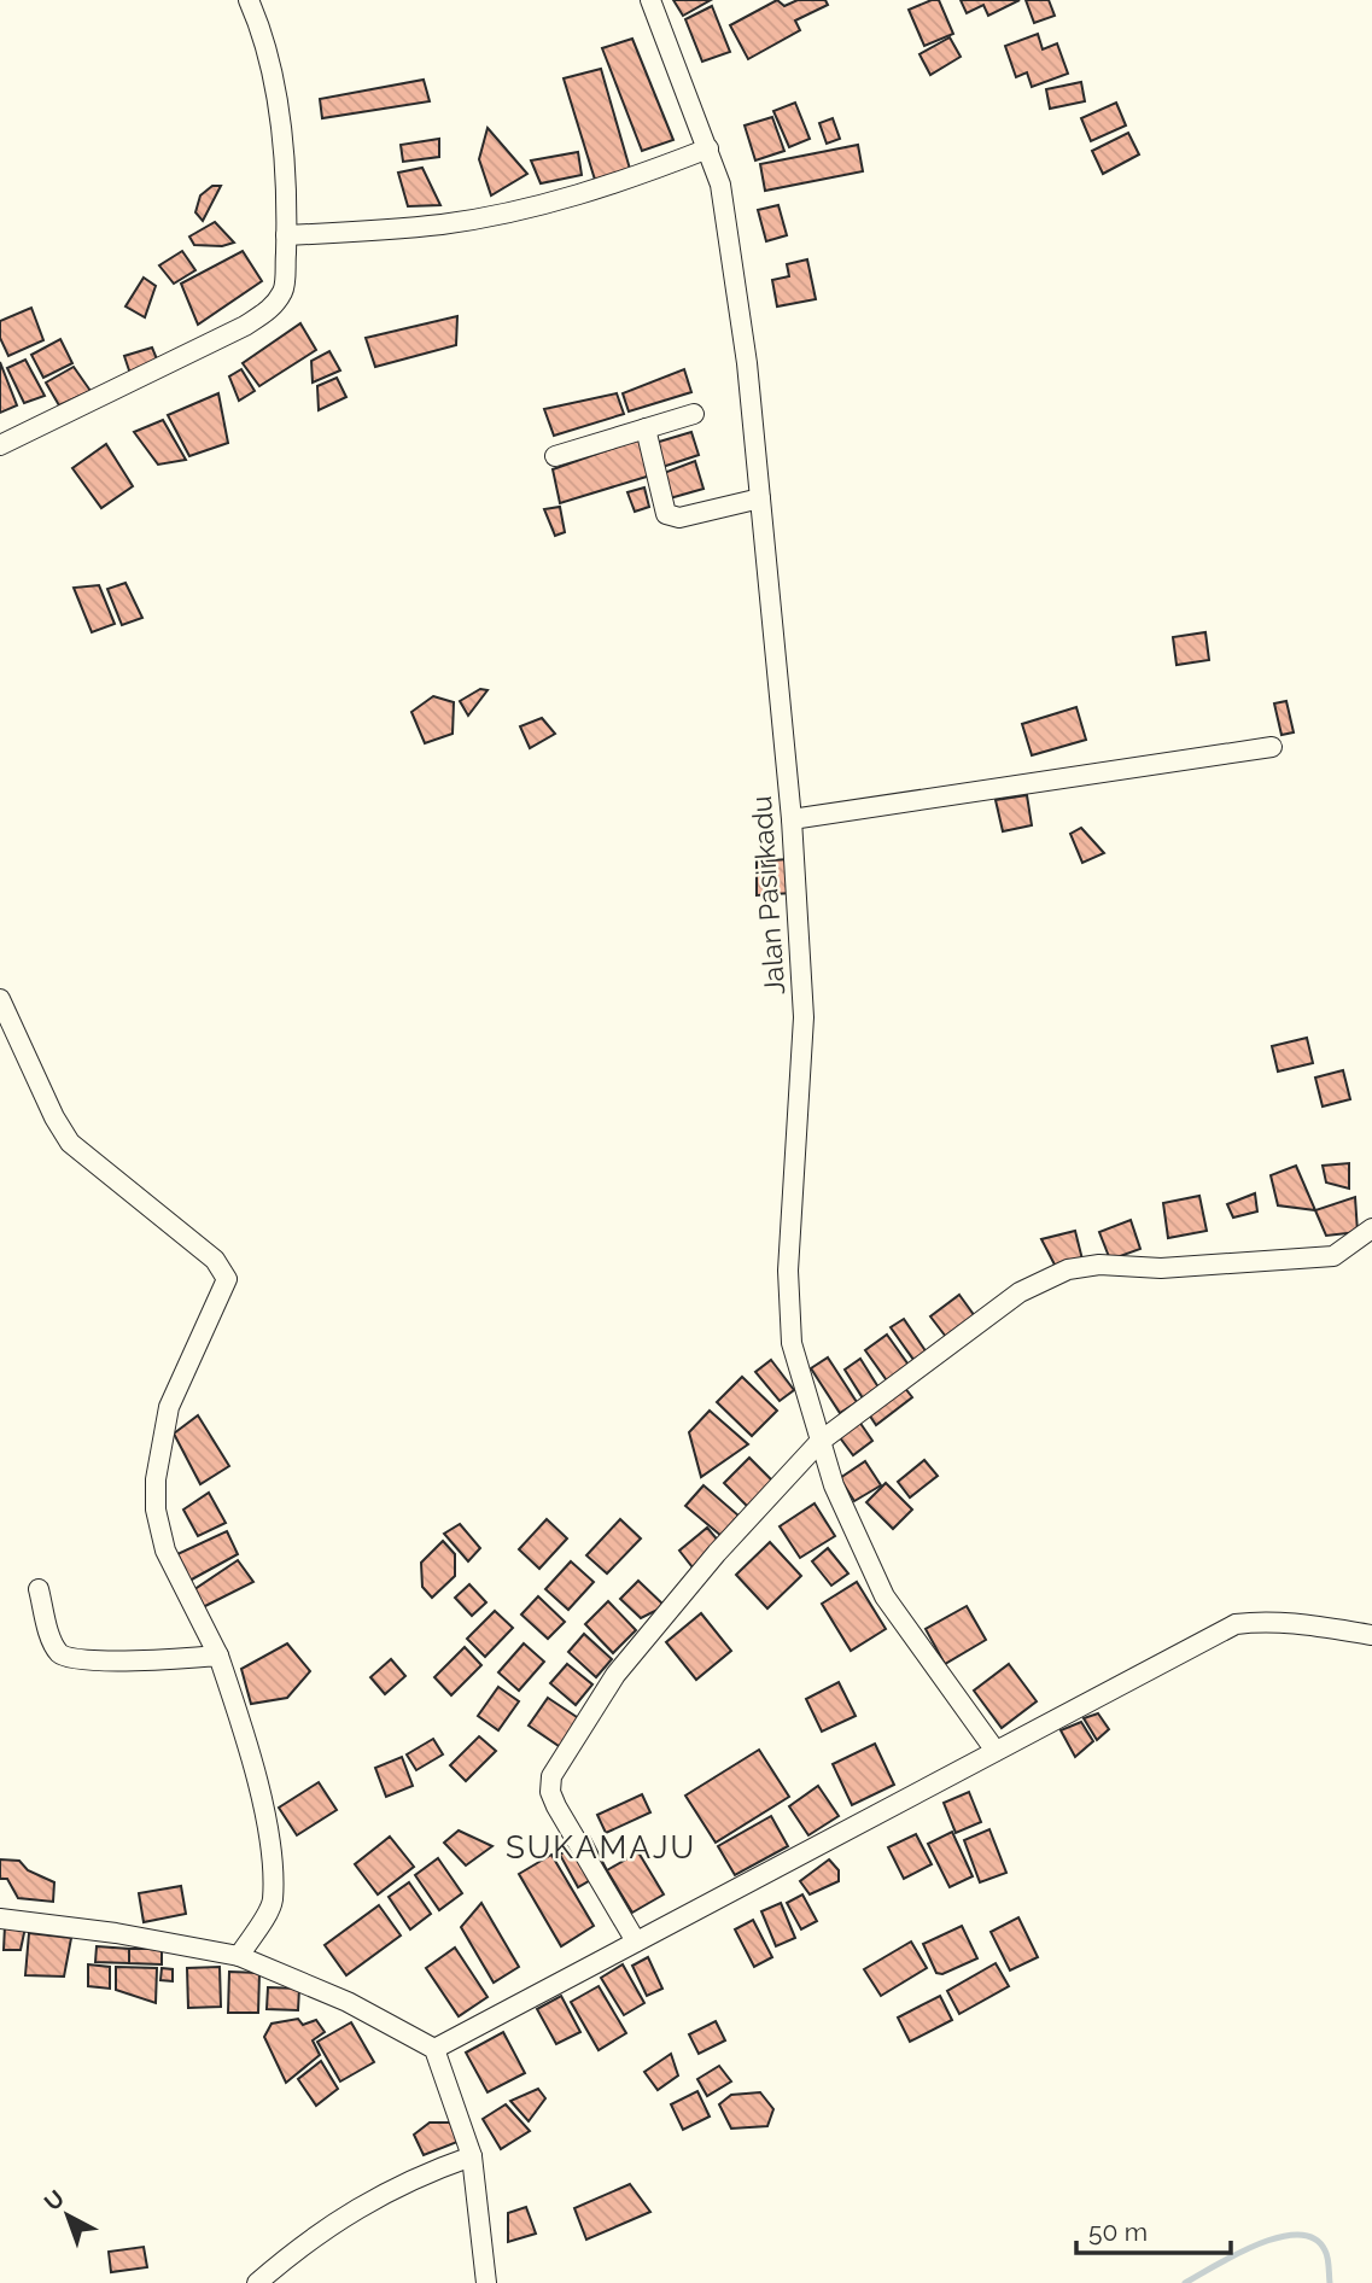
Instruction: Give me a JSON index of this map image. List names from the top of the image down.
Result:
{
  "streets": {
    "street": ["Jalan Pasirkadu"]
  },
  "districts": ["SUKAMAJU"],
  "scale_bar": "50 m",
  "north": "top left"
}
